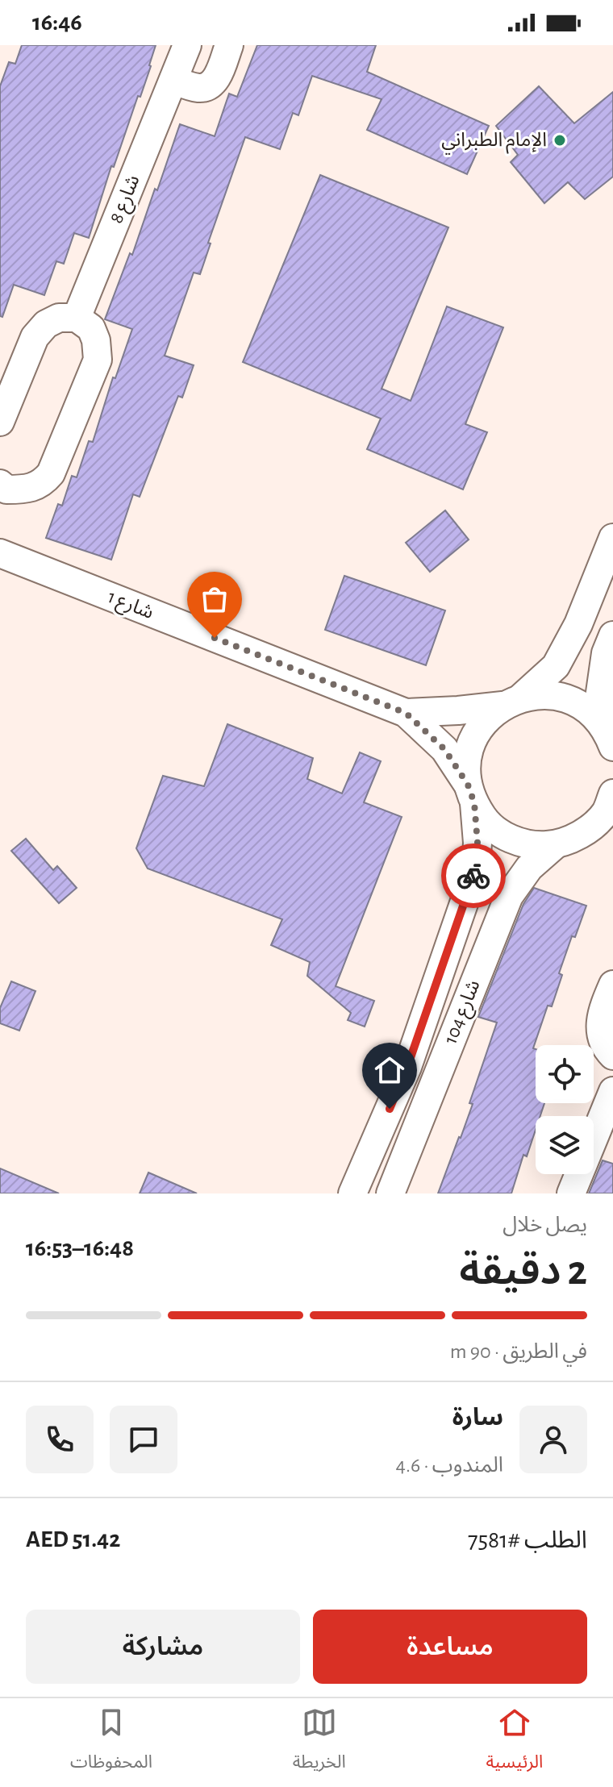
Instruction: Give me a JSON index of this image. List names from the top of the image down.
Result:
{
  "streets": {
    "street": ["شارع 8", "شارع 1", "شارع 104"]
  },
  "crossings": [
    ["شارع 1", "شارع 104"]
  ],
  "places": ["الإمام الطبراني"],
  "page": {
    "status": "16:46",
    "heading": ["2 دقيقة", "يصل خلال", "16:48–16:53"],
    "panel": [
      "سارة",
      "المندوب · 4.6",
      "الطلب #7581",
      "AED 51.42"
    ],
    "bar": "في الطريق · 90 m",
    "buttons": ["مساعدة", "مشاركة"],
    "tabs": ["الرئيسية", "الخريطة", "المحفوظات"]
  }
}
